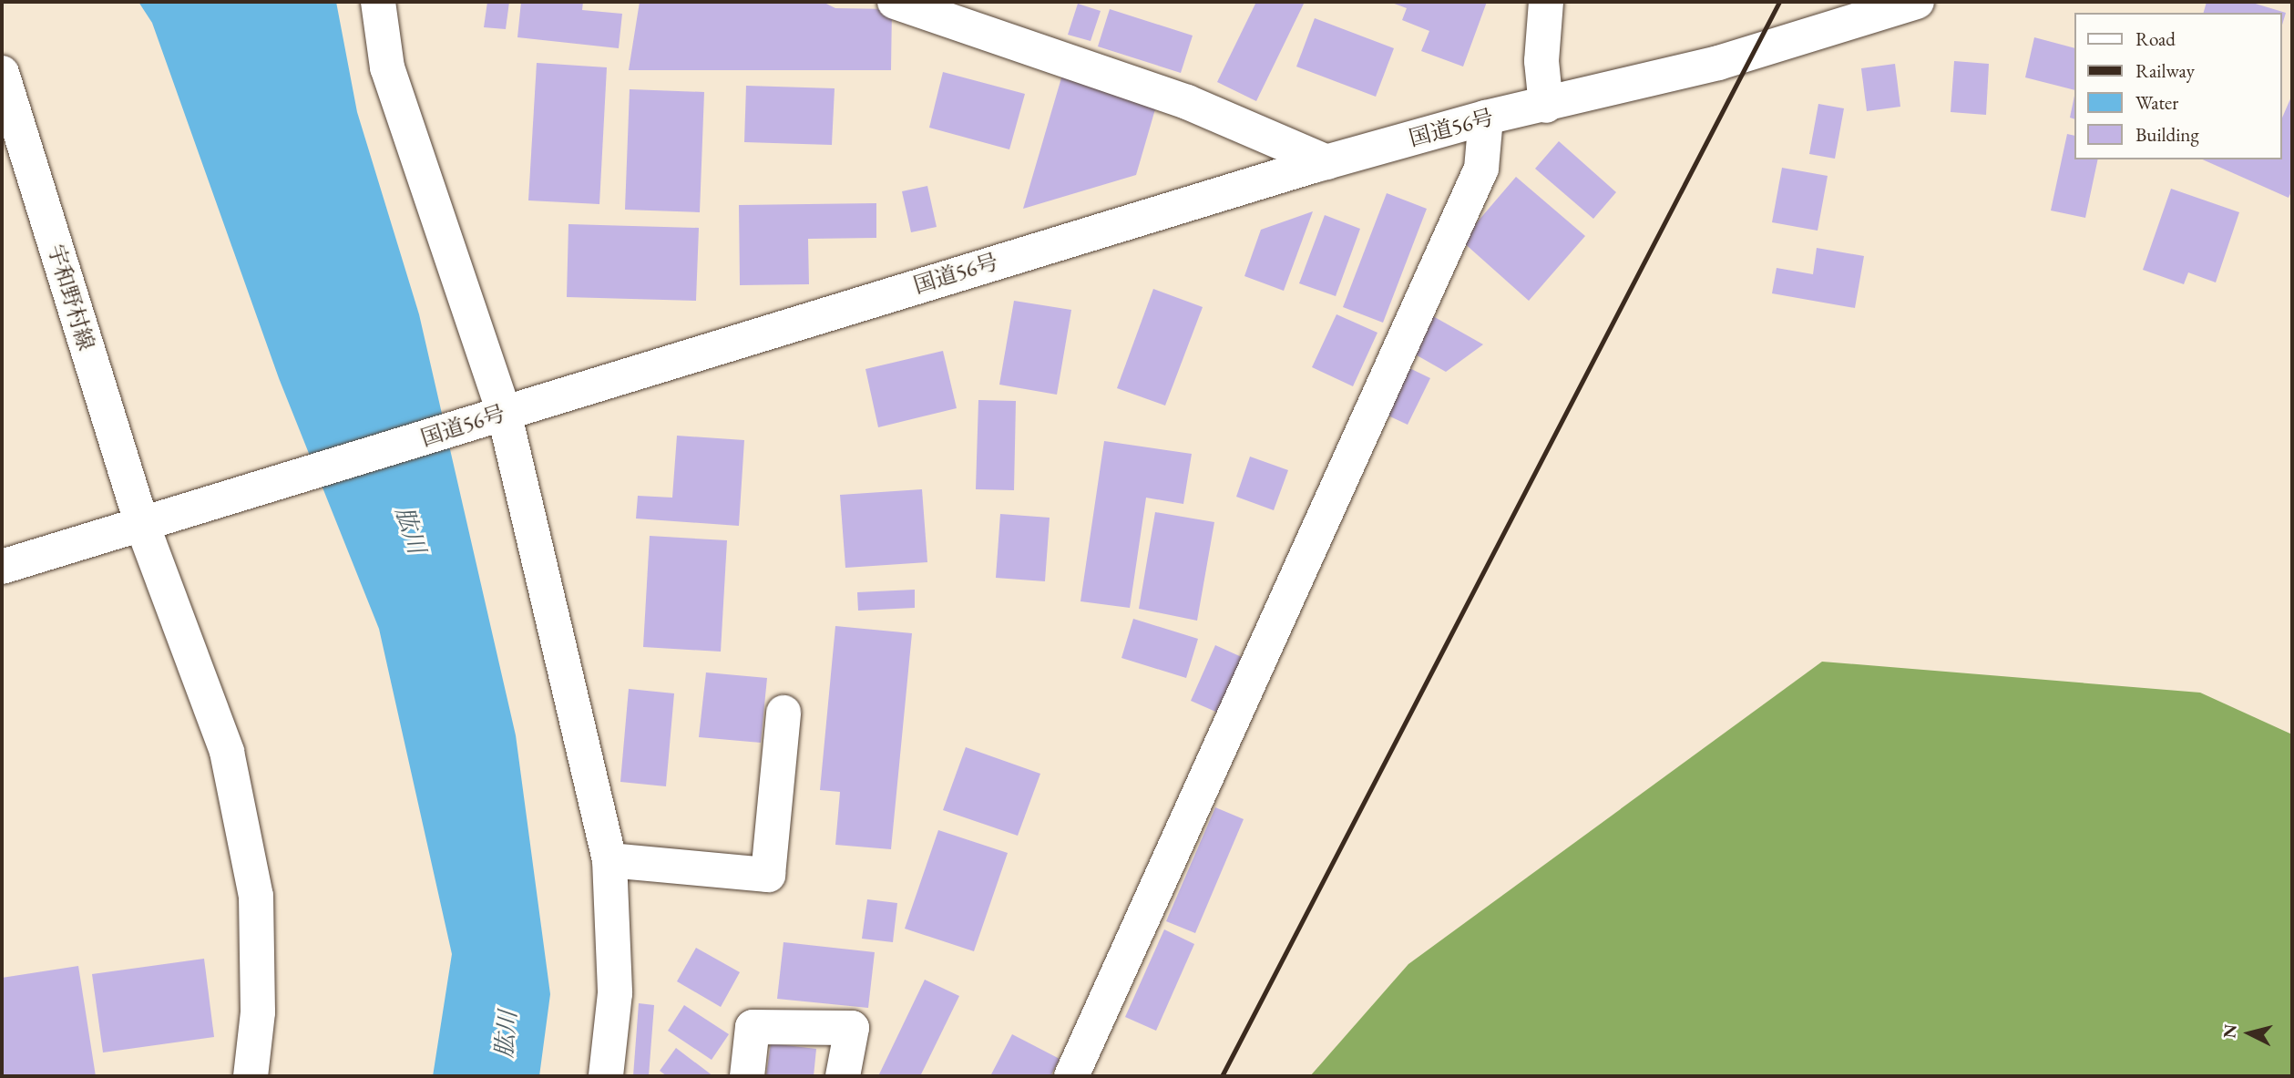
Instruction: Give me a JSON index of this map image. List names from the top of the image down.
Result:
{
  "streets": {
    "main road": ["国道56号", "宇和野村線"]
  },
  "crossings": [
    ["国道56号", "宇和野村線"]
  ],
  "water": ["肱川"],
  "legend": [
    "Road",
    "Railway",
    "Water",
    "Building"
  ],
  "north": "left"
}
